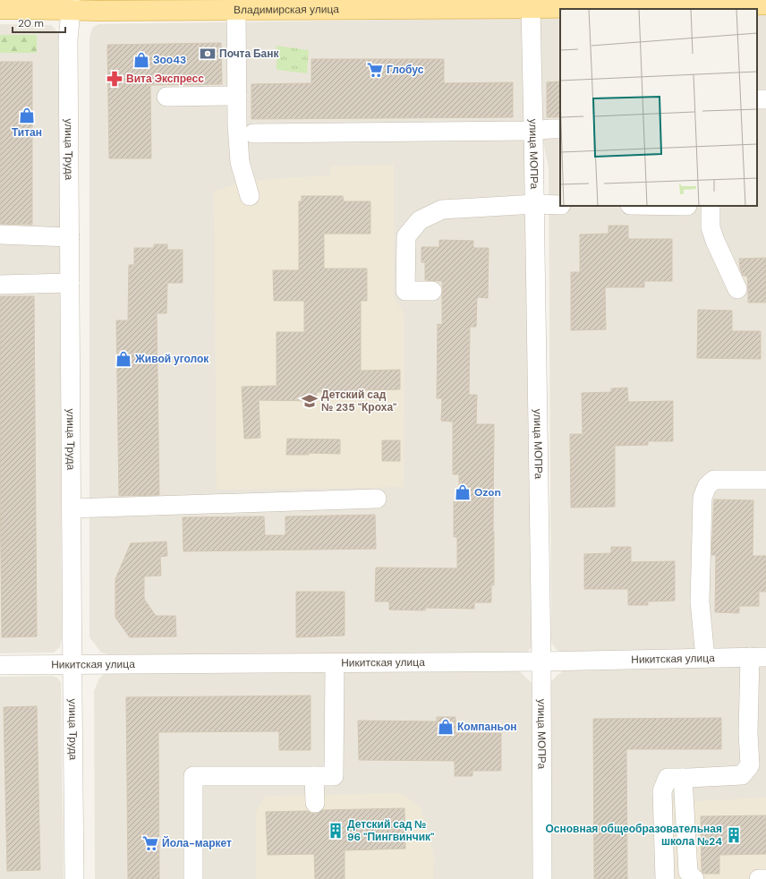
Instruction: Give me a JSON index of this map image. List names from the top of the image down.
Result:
{
  "streets": {
    "main road": ["Владимирская улица"],
    "street": ["улица Труда", "улица МОПРа", "Никитская улица"]
  },
  "crossings": [
    ["Владимирская улица", "улица Труда"],
    ["Владимирская улица", "улица МОПРа"],
    ["улица Труда", "Никитская улица"],
    ["улица МОПРа", "Никитская улица"]
  ],
  "places": {
    "bank": ["Почта Банк"],
    "shop": [
      "Зоо43",
      "Титан",
      "Живой уголок",
      "Ozon",
      "Компаньон"
    ],
    "supermarket": ["Глобус", "Йола-маркет"],
    "pharmacy": ["Вита Экспресс"],
    "school or university": ["Детский сад № 235 \"Кроха\""],
    "building": ["Детский сад № 96 \"Пингвинчик\"", "Основная общеобразовательная школа №24"]
  },
  "scale_bar": "20 m"
}
